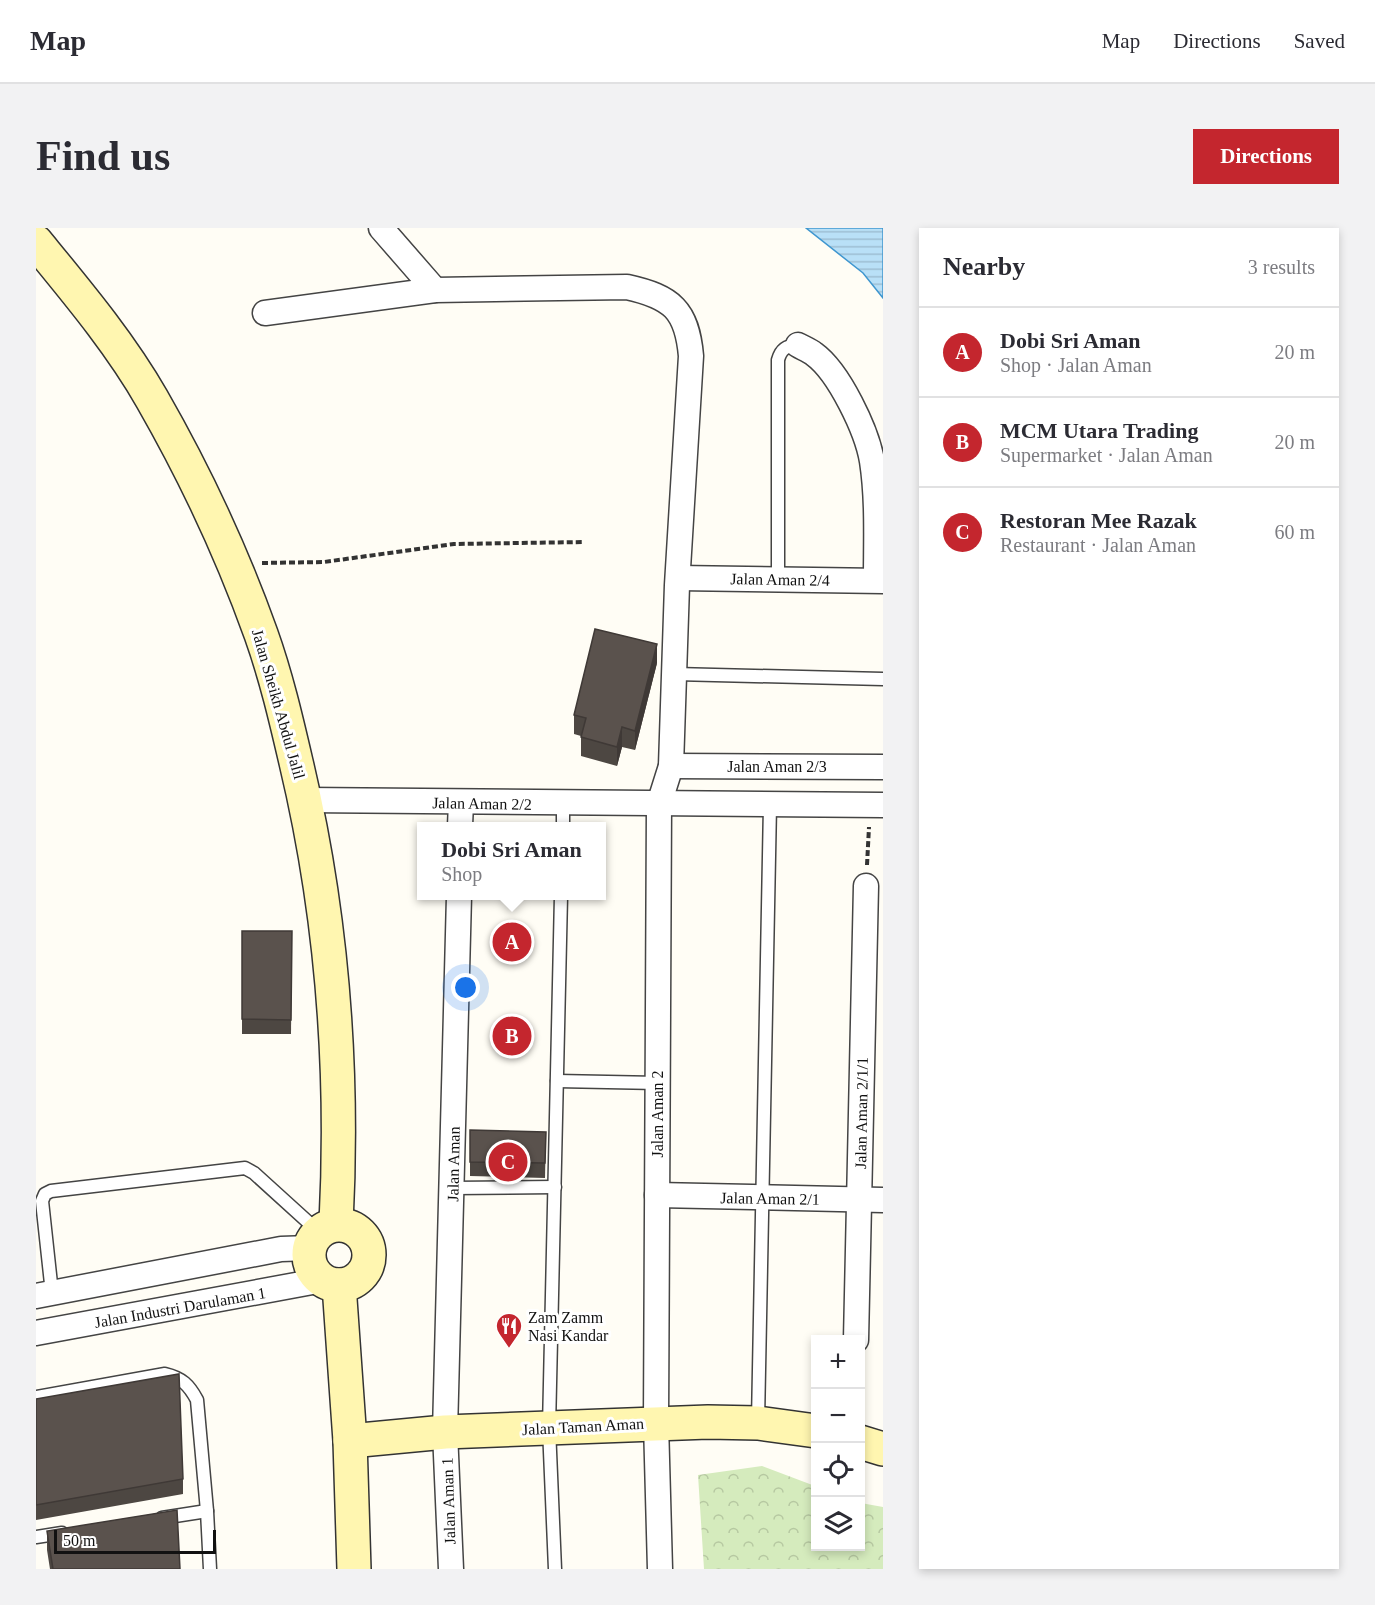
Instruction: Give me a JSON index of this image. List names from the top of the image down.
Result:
{
  "streets": {
    "street": [
      "Jalan Aman 2/4",
      "Jalan Sheikh Abdul Jalil",
      "Jalan Aman 2/3",
      "Jalan Aman 2/2",
      "Jalan Aman 2/1/1",
      "Jalan Aman 2",
      "Jalan Aman",
      "Jalan Aman 2/1",
      "Jalan Industri Darulaman 1",
      "Jalan Taman Aman",
      "Jalan Aman 1"
    ]
  },
  "crossings": [
    ["Jalan Aman 2/4", "Jalan Aman 2"],
    ["Jalan Sheikh Abdul Jalil", "Jalan Aman 2/2"],
    ["Jalan Sheikh Abdul Jalil", "Jalan Industri Darulaman 1"],
    ["Jalan Aman 2/3", "Jalan Aman 2"],
    ["Jalan Aman 2/2", "Jalan Aman 2"],
    ["Jalan Aman 2/1/1", "Jalan Aman 2/1"],
    ["Jalan Aman 2", "Jalan Aman 2/1"],
    ["Jalan Aman 2", "Jalan Taman Aman"],
    ["Jalan Aman", "Jalan Taman Aman"],
    ["Jalan Aman", "Jalan Aman 1"],
    ["Jalan Taman Aman", "Jalan Aman 1"]
  ],
  "places": {
    "restaurant": ["Zam Zamm Nasi Kandar"]
  },
  "scale_bar": "50 m",
  "page": {
    "header": "Map",
    "nav": ["Map", "Directions", "Saved"],
    "buttons": "Directions",
    "title": "Find us",
    "heading": ["Nearby", "3 results"],
    "list": [
      {
        "mark": "A",
        "name": "Dobi Sri Aman",
        "note": "Shop · Jalan Aman",
        "value": "20 m"
      },
      {
        "mark": "B",
        "name": "MCM Utara Trading",
        "note": "Supermarket · Jalan Aman",
        "value": "20 m"
      },
      {
        "mark": "C",
        "name": "Restoran Mee Razak",
        "note": "Restaurant · Jalan Aman",
        "value": "60 m"
      }
    ],
    "popup": ["Dobi Sri Aman", "Shop"],
    "pins": ["A", "B", "C"],
    "map_buttons": ["+", "−"],
    "scale": "50 m"
  }
}
